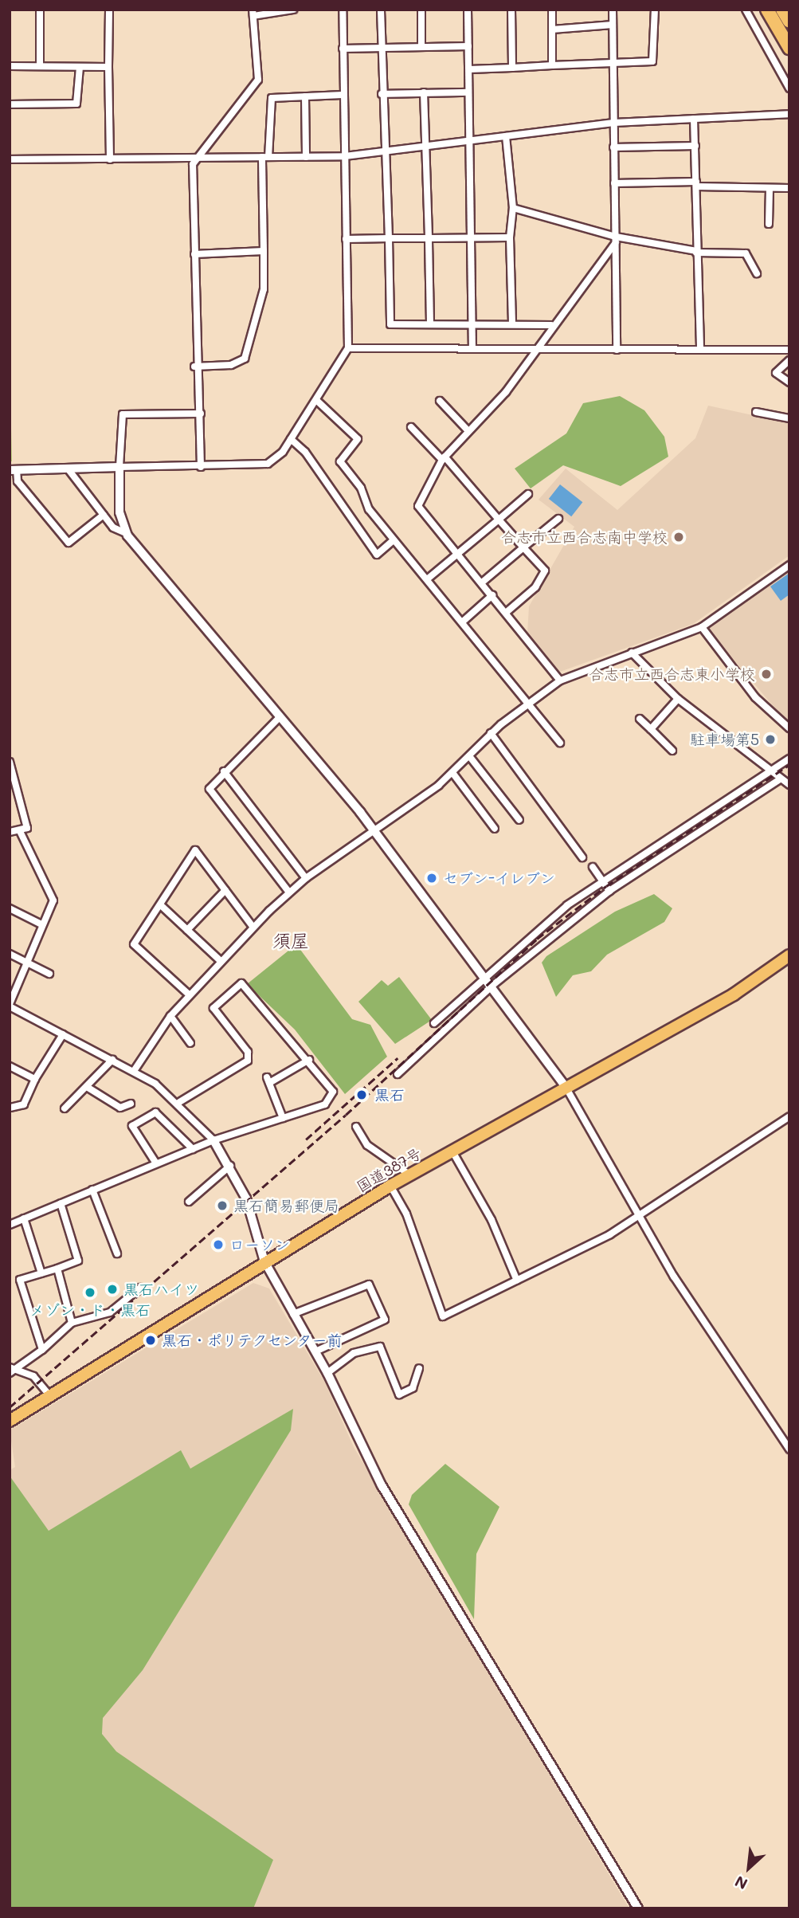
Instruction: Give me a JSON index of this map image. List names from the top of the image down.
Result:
{
  "streets": {
    "highway": ["国道387号"]
  },
  "districts": ["須屋"],
  "places": [
    "合志市立西合志南中学校",
    "合志市立西合志東小学校",
    "駐車場第5",
    "セブン-イレブン",
    "黒石",
    "黒石簡易郵便局",
    "ローソン",
    "黒石ハイツ",
    "メゾン・ド・黒石",
    "黒石・ポリテクセンター前"
  ],
  "north": "bottom left"
}
